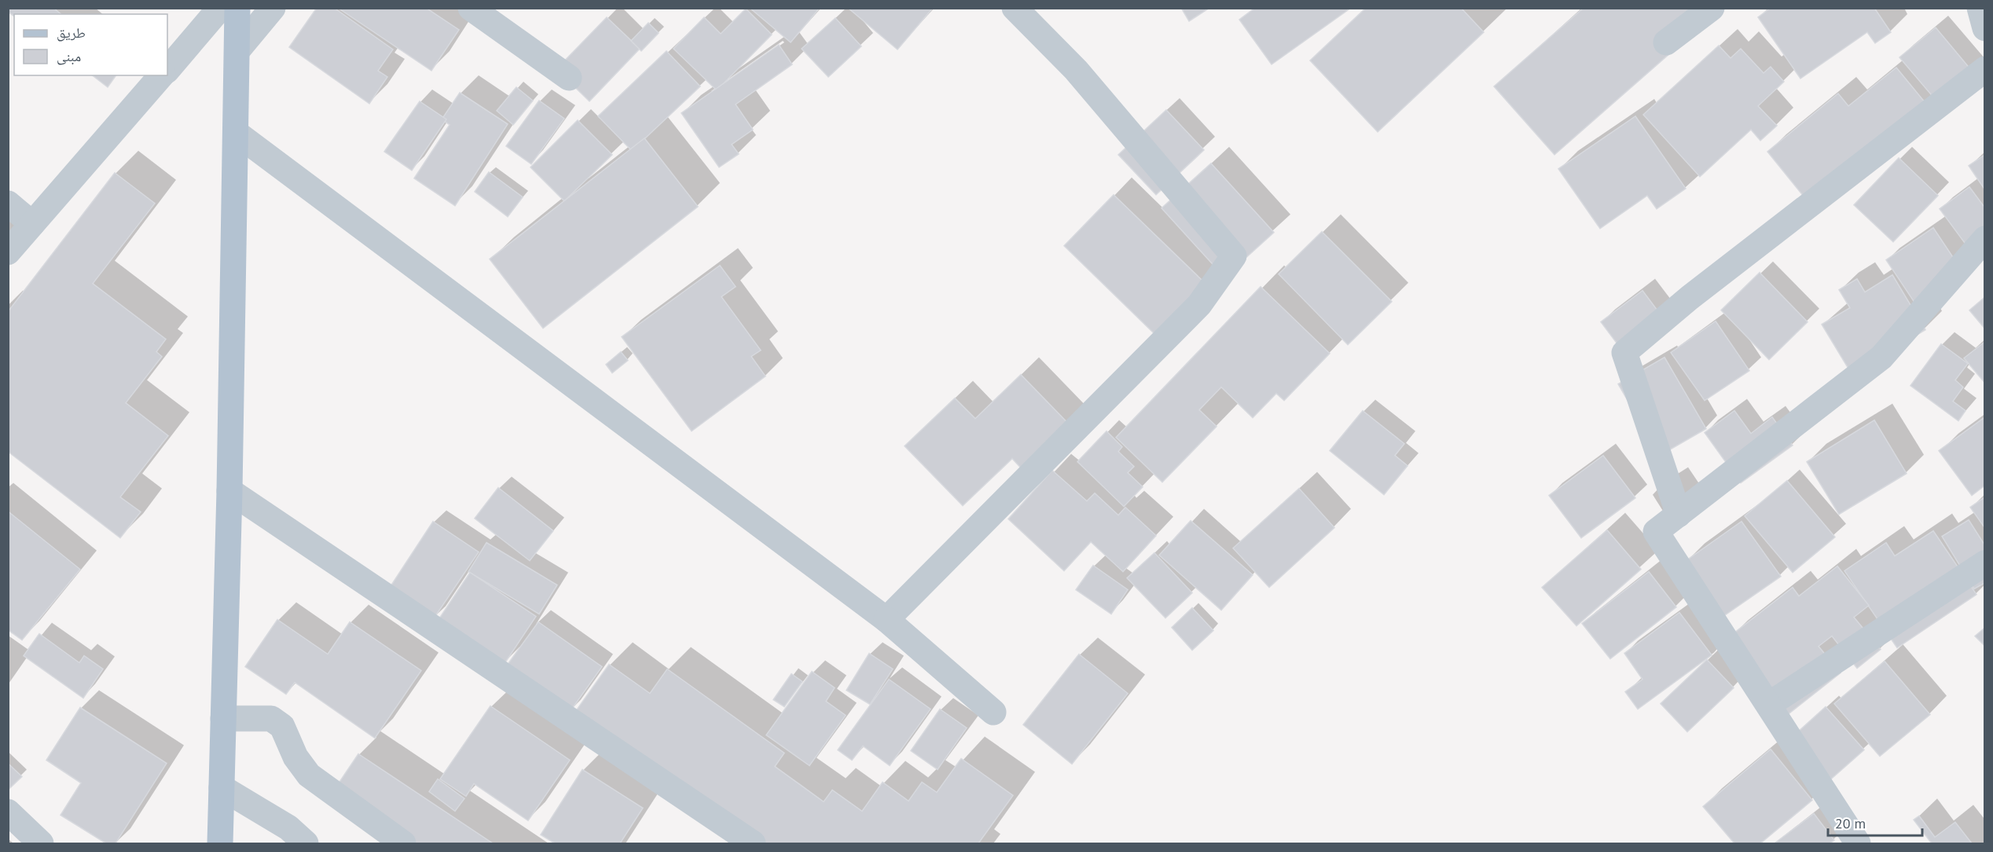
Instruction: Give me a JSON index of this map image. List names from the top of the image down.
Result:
{
  "legend": ["طريق", "مبنى"],
  "scale_bar": "20 m"
}
